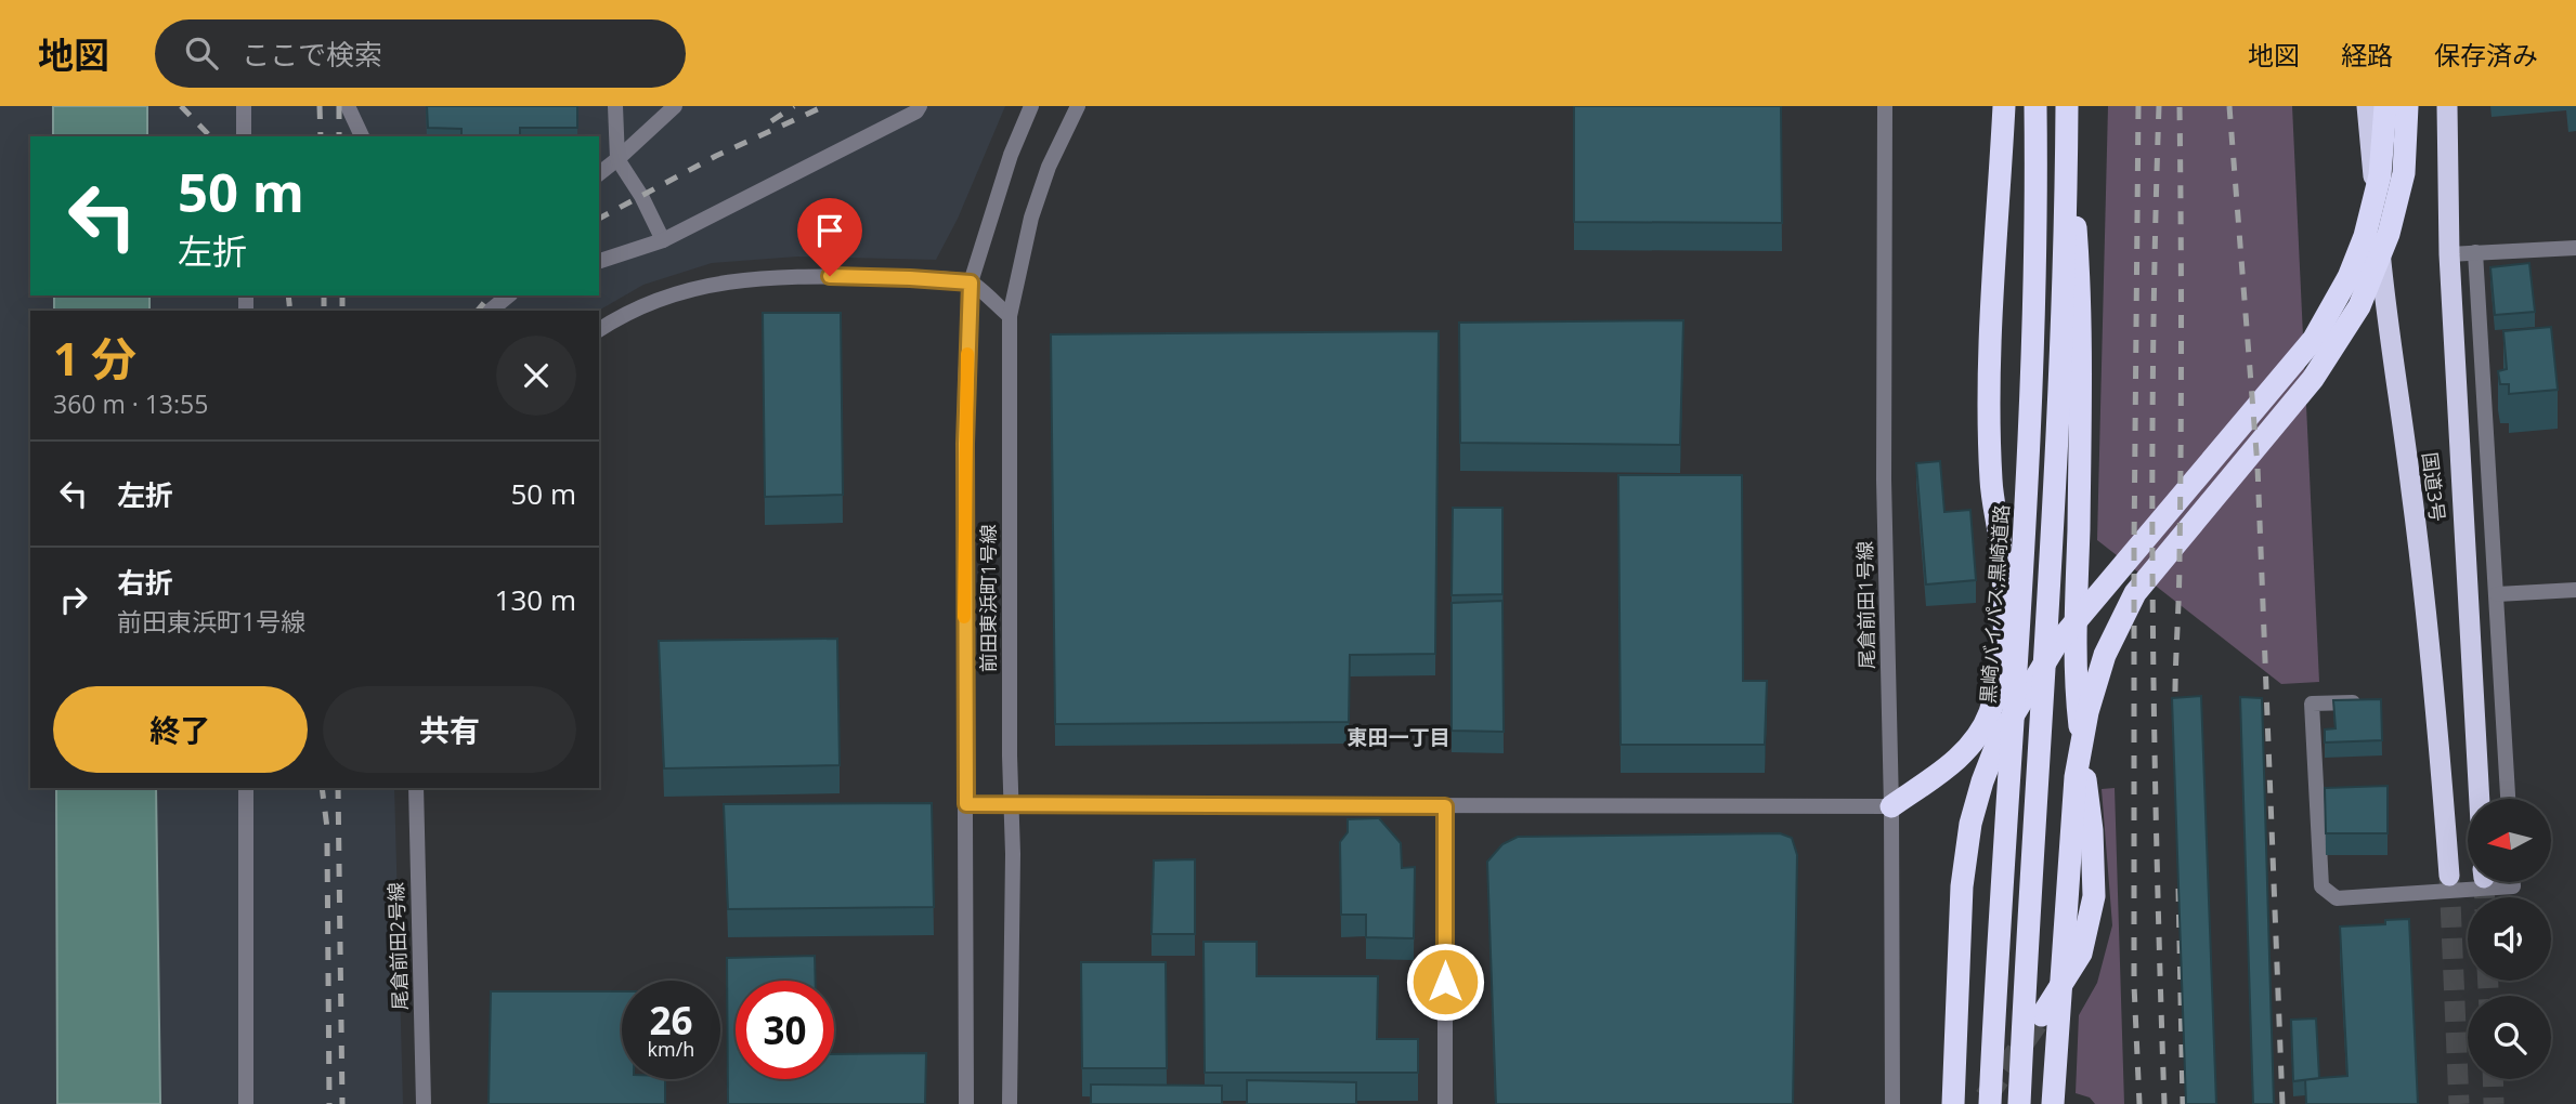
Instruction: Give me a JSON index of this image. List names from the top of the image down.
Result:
{
  "streets": {
    "highway": ["国道3号", "黒崎バイパス;黒崎道路"],
    "street": ["前田東浜町1号線", "尾倉前田1号線", "尾倉前田2号線"]
  },
  "districts": ["東田一丁目"],
  "north": "left",
  "page": {
    "header": "地図",
    "search": "ここで検索",
    "nav": ["地図", "経路", "保存済み"],
    "turn": ["50 m", "左折"],
    "heading": ["1 分", "360 m · 13:55"],
    "list": [
      {
        "name": "左折",
        "value": "50 m"
      },
      {
        "name": "右折",
        "note": "前田東浜町1号線",
        "value": "130 m"
      }
    ],
    "buttons": ["終了", "共有"],
    "speed": "26 km/h",
    "limit": "30"
  }
}
